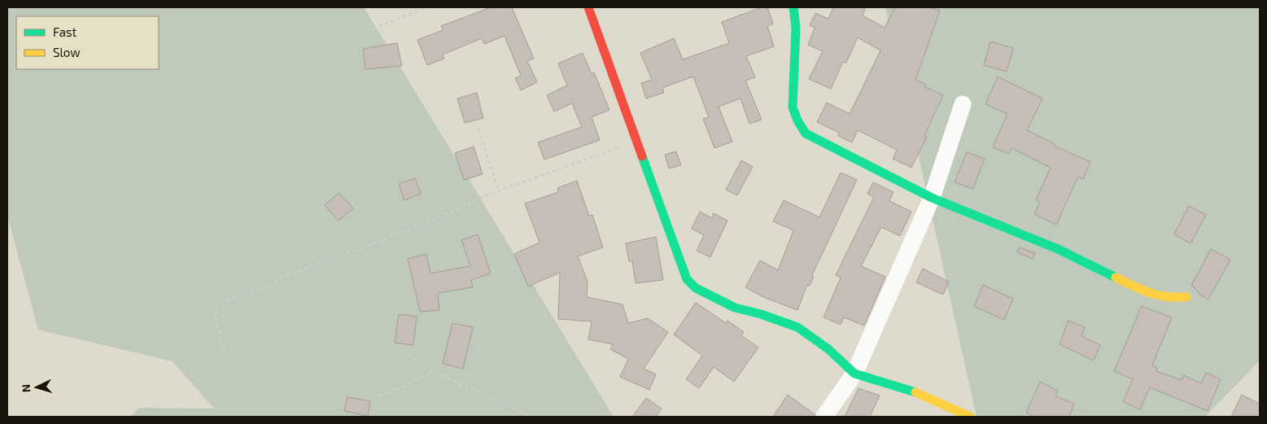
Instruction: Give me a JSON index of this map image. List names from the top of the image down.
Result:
{
  "legend": ["Fast", "Slow"],
  "north": "left"
}
